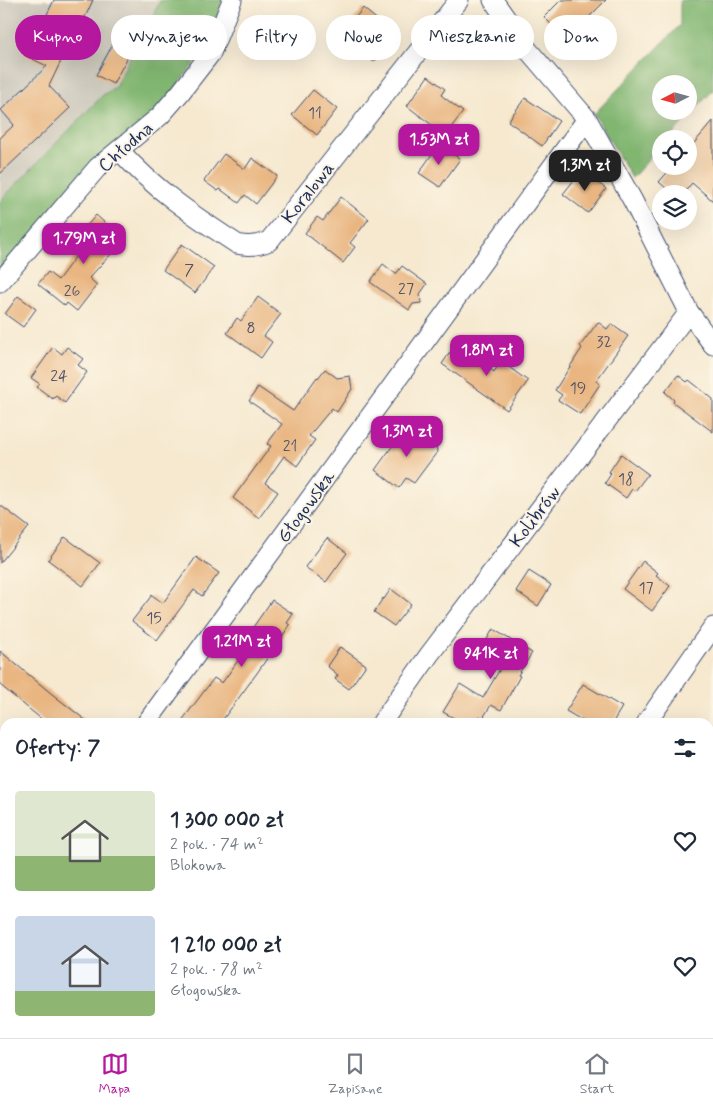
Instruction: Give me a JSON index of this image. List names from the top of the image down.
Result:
{
  "streets": {
    "street": [
      "Chłodna",
      "Koralowa",
      "Głogowska",
      "Kolibrów"
    ]
  },
  "crossings": [
    ["Chłodna", "Koralowa"]
  ],
  "house_numbers": [
    "11",
    "7",
    "27",
    "26",
    "8",
    "32",
    "24",
    "19",
    "21",
    "18",
    "17",
    "15"
  ],
  "north": "left",
  "page": {
    "chip": [
      "Kupno",
      "Wynajem",
      "Filtry",
      "Nowe",
      "Mieszkanie",
      "Dom"
    ],
    "price": [
      "1.53M zł",
      "1.3M zł",
      "1.79M zł",
      "1.8M zł",
      "1.3M zł",
      "1.21M zł",
      "941K zł"
    ],
    "heading": "Oferty: 7",
    "list": [
      {
        "name": "1 300 000 zł",
        "note": "2 pok. · 74 m² · Blokowa"
      },
      {
        "name": "1 210 000 zł",
        "note": "2 pok. · 78 m² · Głogowska"
      }
    ],
    "tabs": ["Mapa", "Zapisane", "Start"]
  }
}
